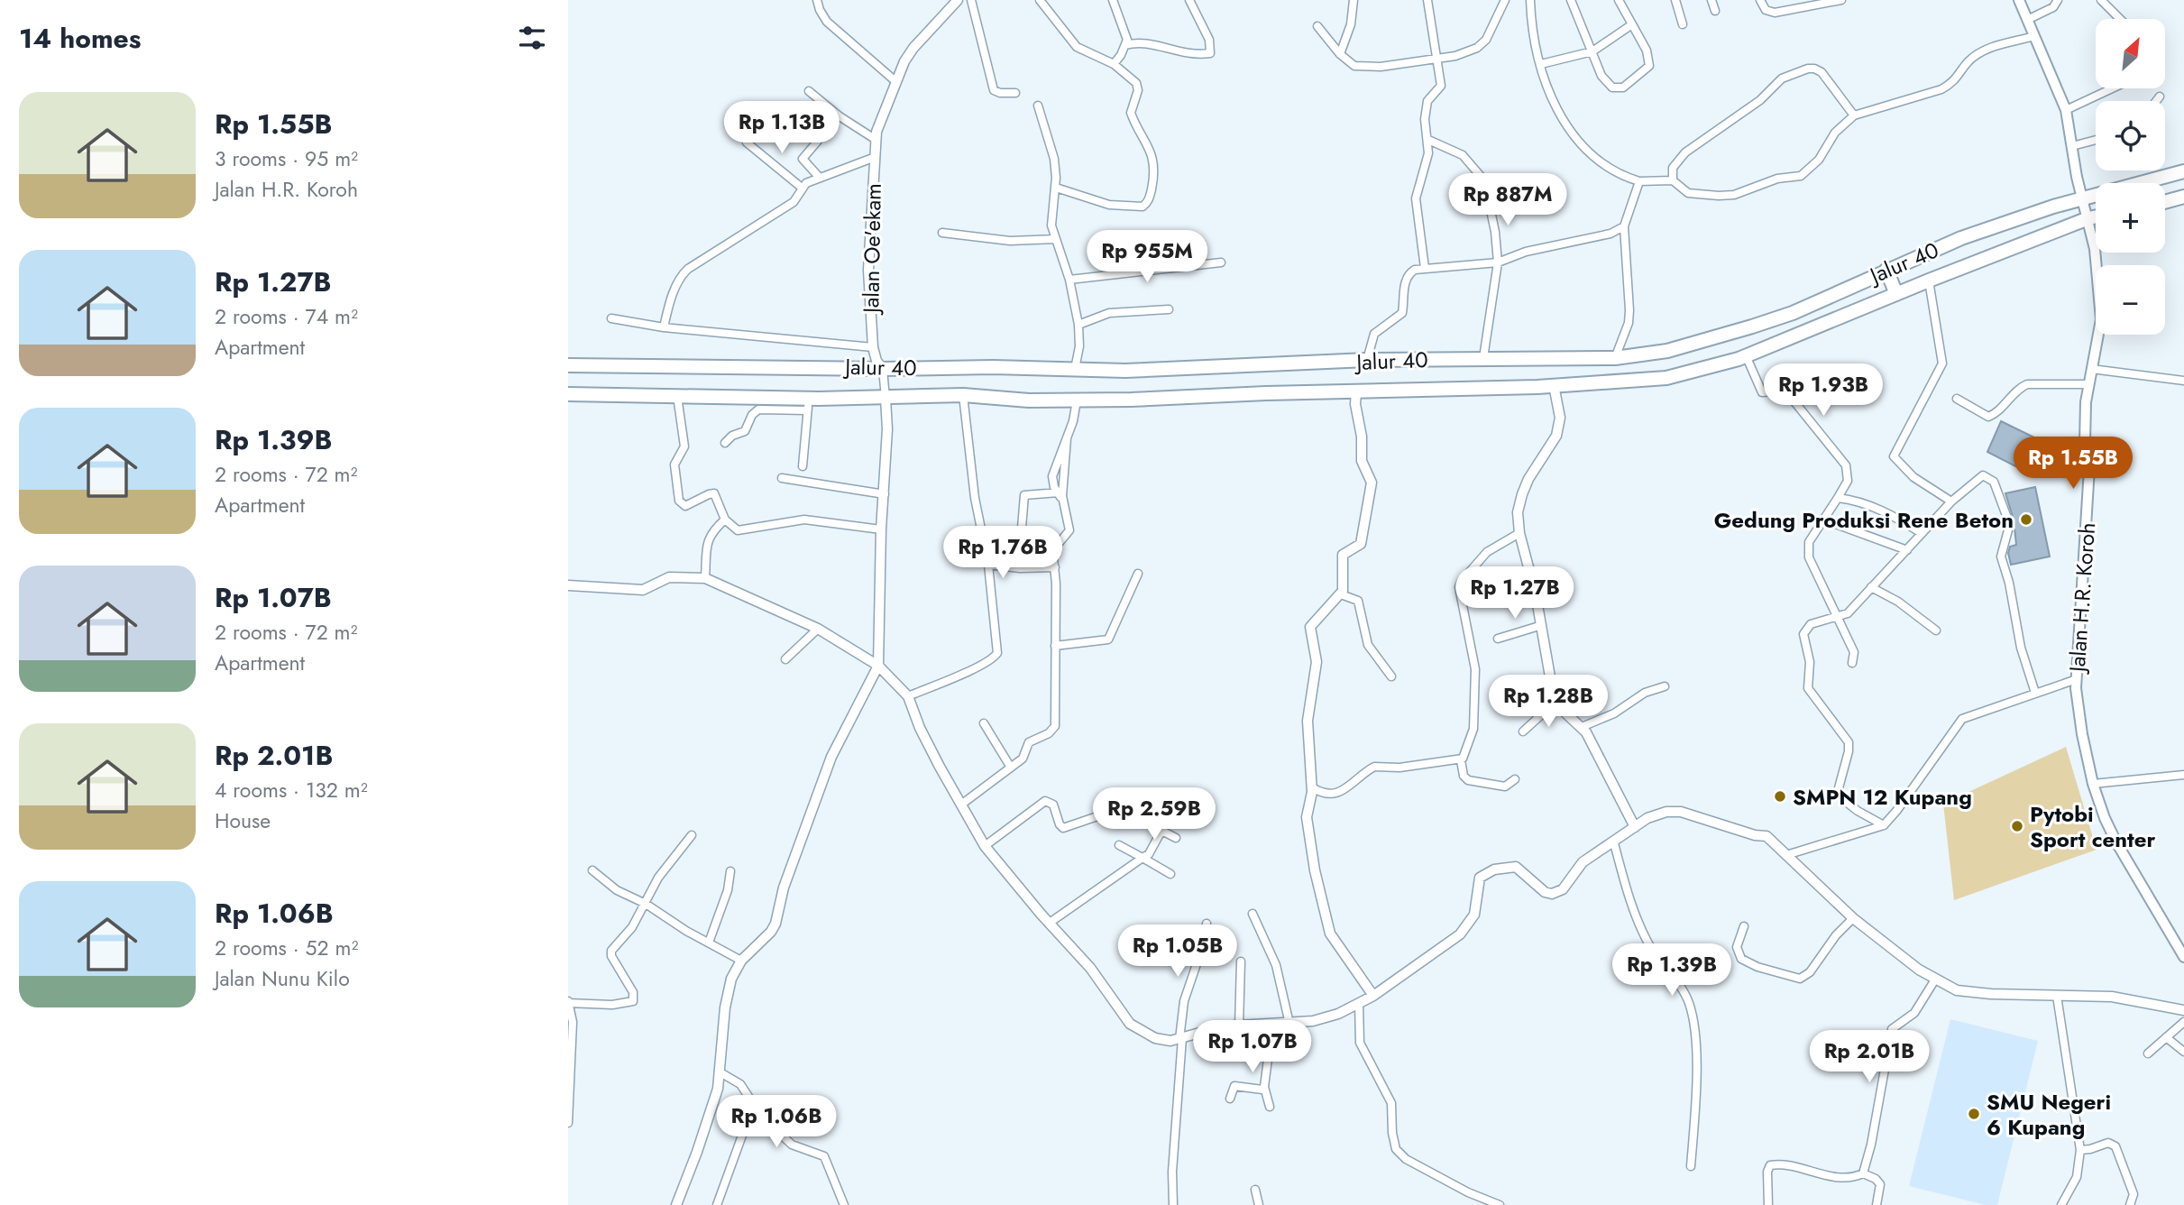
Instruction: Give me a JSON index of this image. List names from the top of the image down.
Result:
{
  "streets": {
    "highway": ["Jalur 40"],
    "main road": ["Jalan H.R. Koroh"],
    "street": ["Jalan Oe'ekam"]
  },
  "crossings": [
    ["Jalan Oe'ekam", "Jalur 40"],
    ["Jalur 40", "Jalan H.R. Koroh"]
  ],
  "places": [
    "Gedung Produksi Rene Beton",
    "SMPN 12 Kupang",
    "Pytobi Sport center",
    "SMU Negeri 6 Kupang"
  ],
  "north": "top right",
  "page": {
    "heading": "14 homes",
    "map_buttons": ["+", "−"],
    "list": [
      {
        "name": "Rp 1.55B",
        "note": "3 rooms · 95 m² · Jalan H.R. Koroh"
      },
      {
        "name": "Rp 1.27B",
        "note": "2 rooms · 74 m² · Apartment"
      },
      {
        "name": "Rp 1.39B",
        "note": "2 rooms · 72 m² · Apartment"
      },
      {
        "name": "Rp 1.07B",
        "note": "2 rooms · 72 m² · Apartment"
      },
      {
        "name": "Rp 2.01B",
        "note": "4 rooms · 132 m² · House"
      },
      {
        "name": "Rp 1.06B",
        "note": "2 rooms · 52 m² · Jalan Nunu Kilo"
      }
    ],
    "price": [
      "Rp 1.13B",
      "Rp 887M",
      "Rp 955M",
      "Rp 1.93B",
      "Rp 1.55B",
      "Rp 1.76B",
      "Rp 1.27B",
      "Rp 1.28B",
      "Rp 2.59B",
      "Rp 1.05B",
      "Rp 1.39B",
      "Rp 1.07B",
      "Rp 2.01B",
      "Rp 1.06B"
    ]
  }
}
